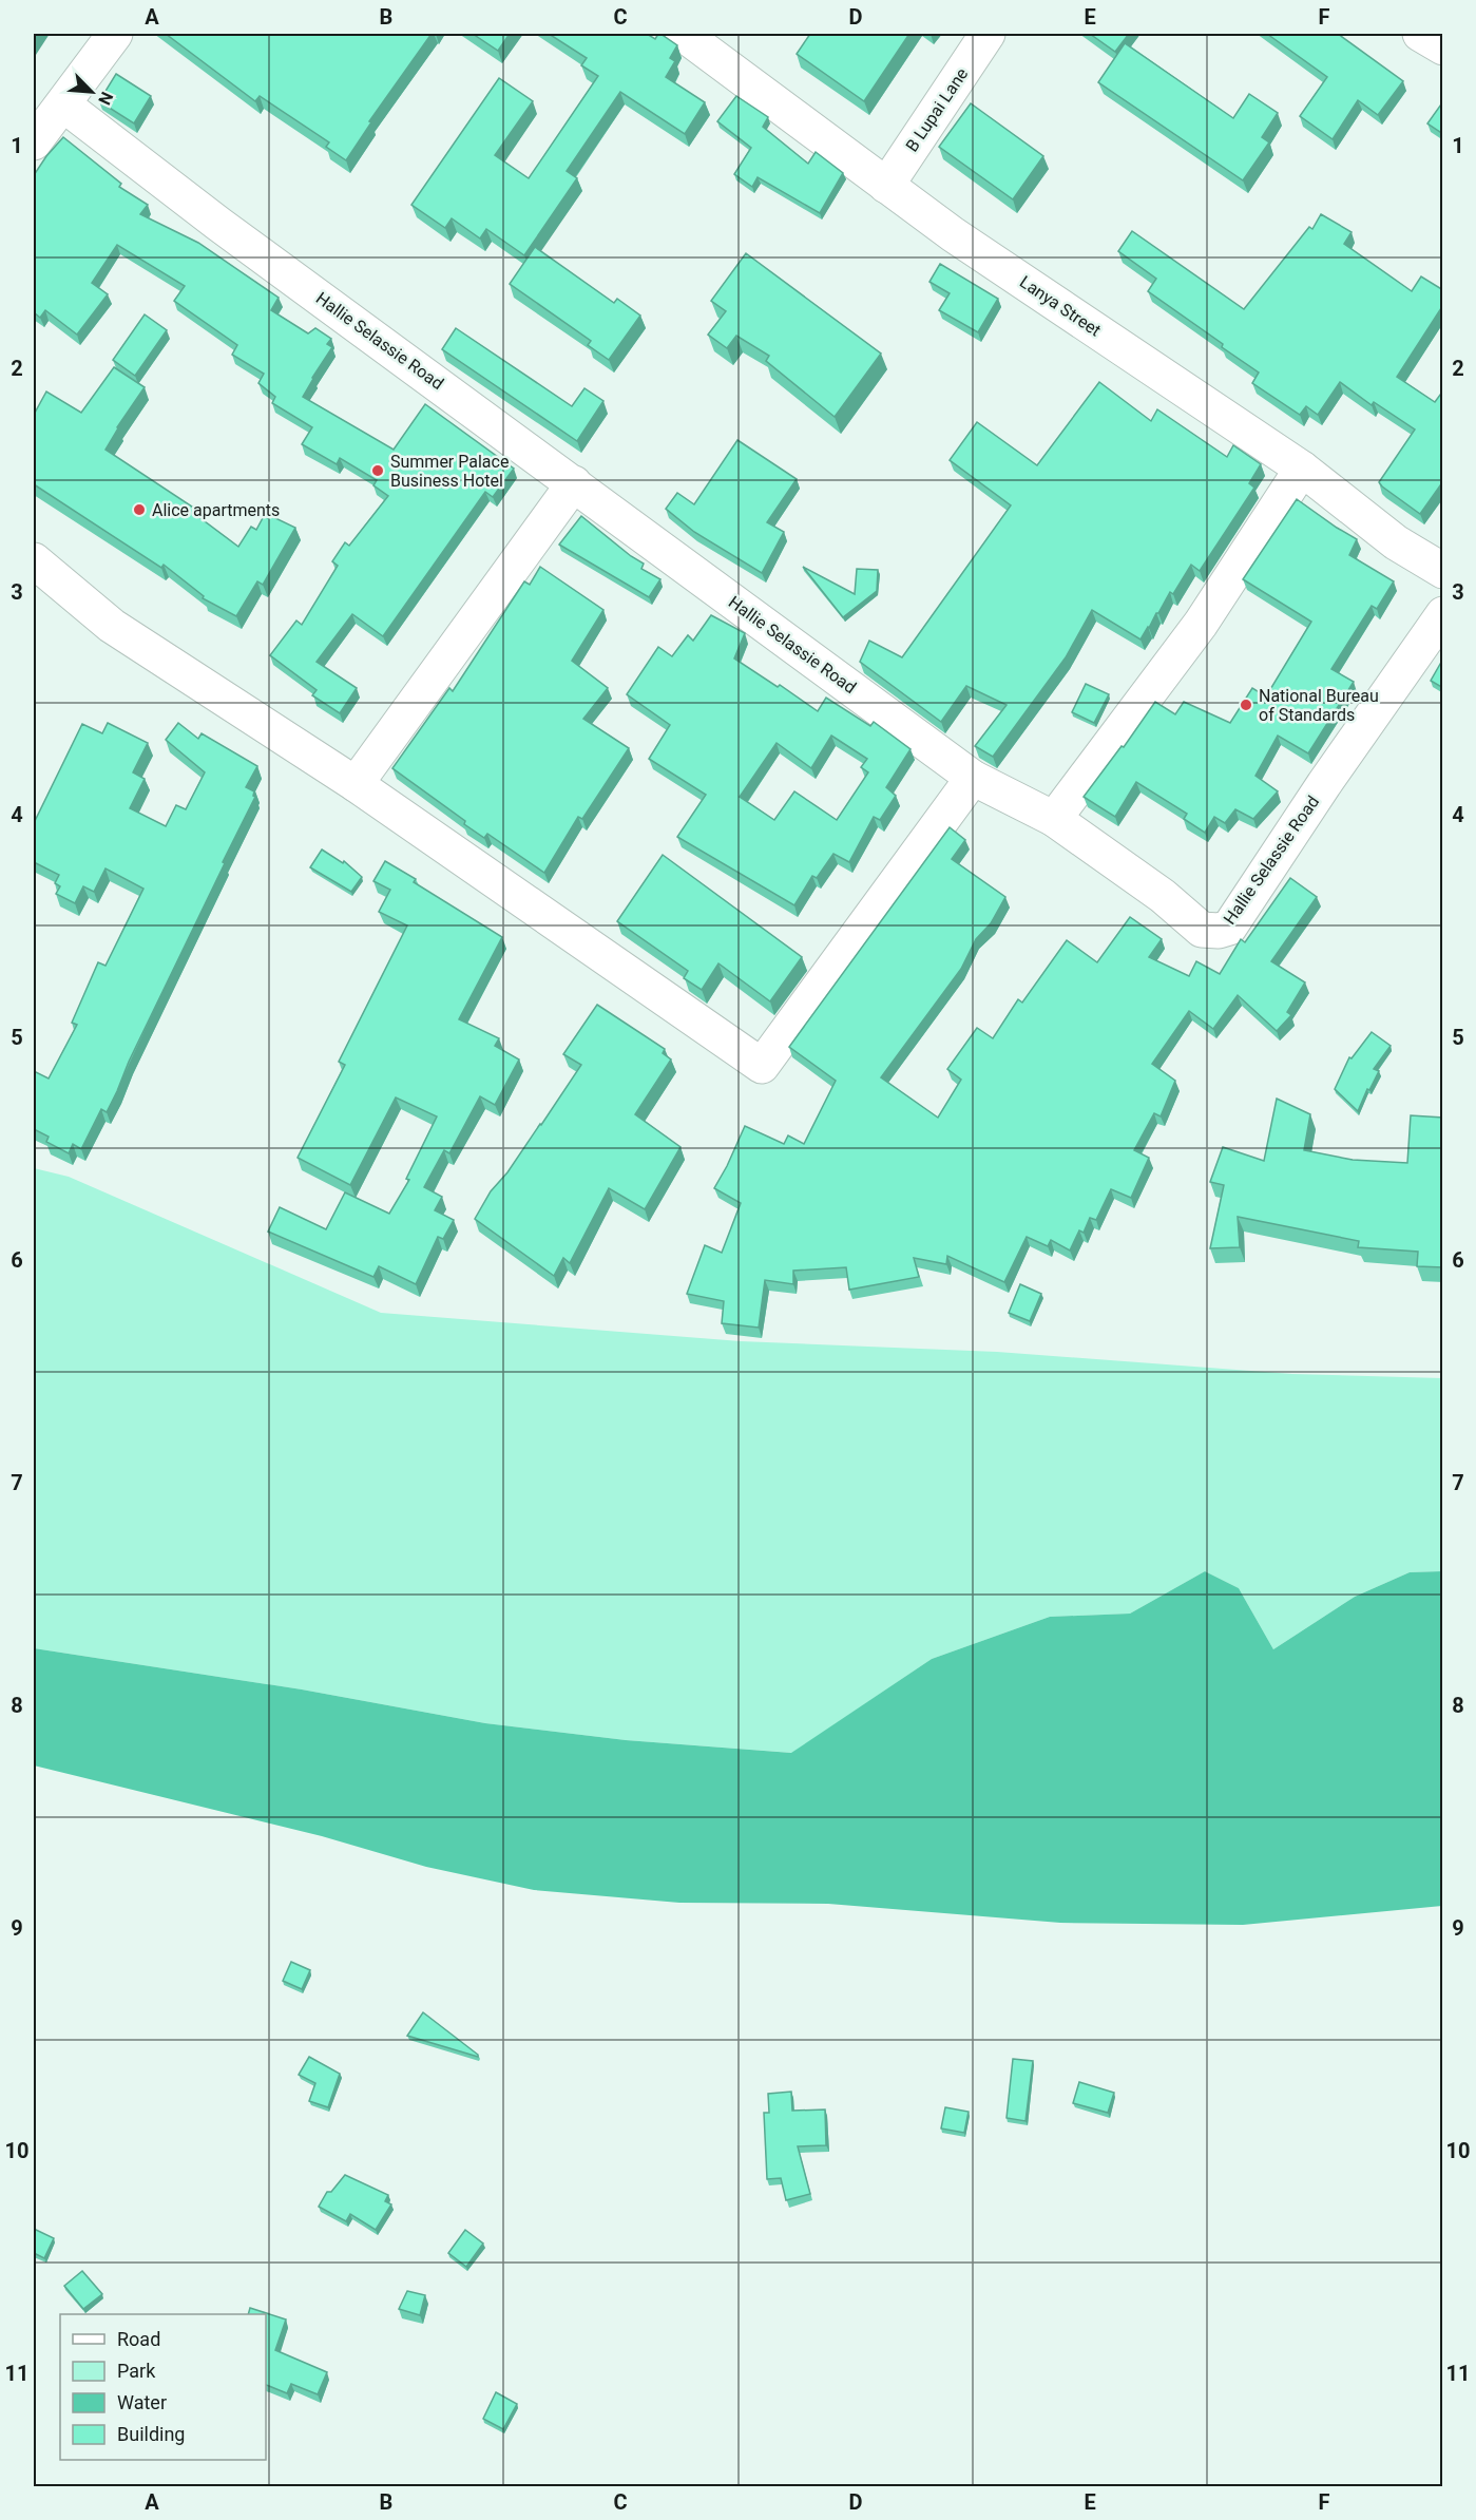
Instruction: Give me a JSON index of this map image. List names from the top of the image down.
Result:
{
  "streets": {
    "street": ["B Lupai Lane", "Lanya Street", "Hallie Selassie Road"]
  },
  "crossings": [
    ["B Lupai Lane", "Lanya Street"]
  ],
  "places": ["Summer Palace Business Hotel", "Alice apartments", "National Bureau of Standards"],
  "legend": [
    "Road",
    "Park",
    "Water",
    "Building"
  ],
  "north": "bottom right",
  "grid": {
    "columns": [
      "A",
      "B",
      "C",
      "D",
      "E",
      "F"
    ],
    "rows": [
      "1",
      "2",
      "3",
      "4",
      "5",
      "6",
      "7",
      "8",
      "9",
      "10",
      "11"
    ]
  }
}
